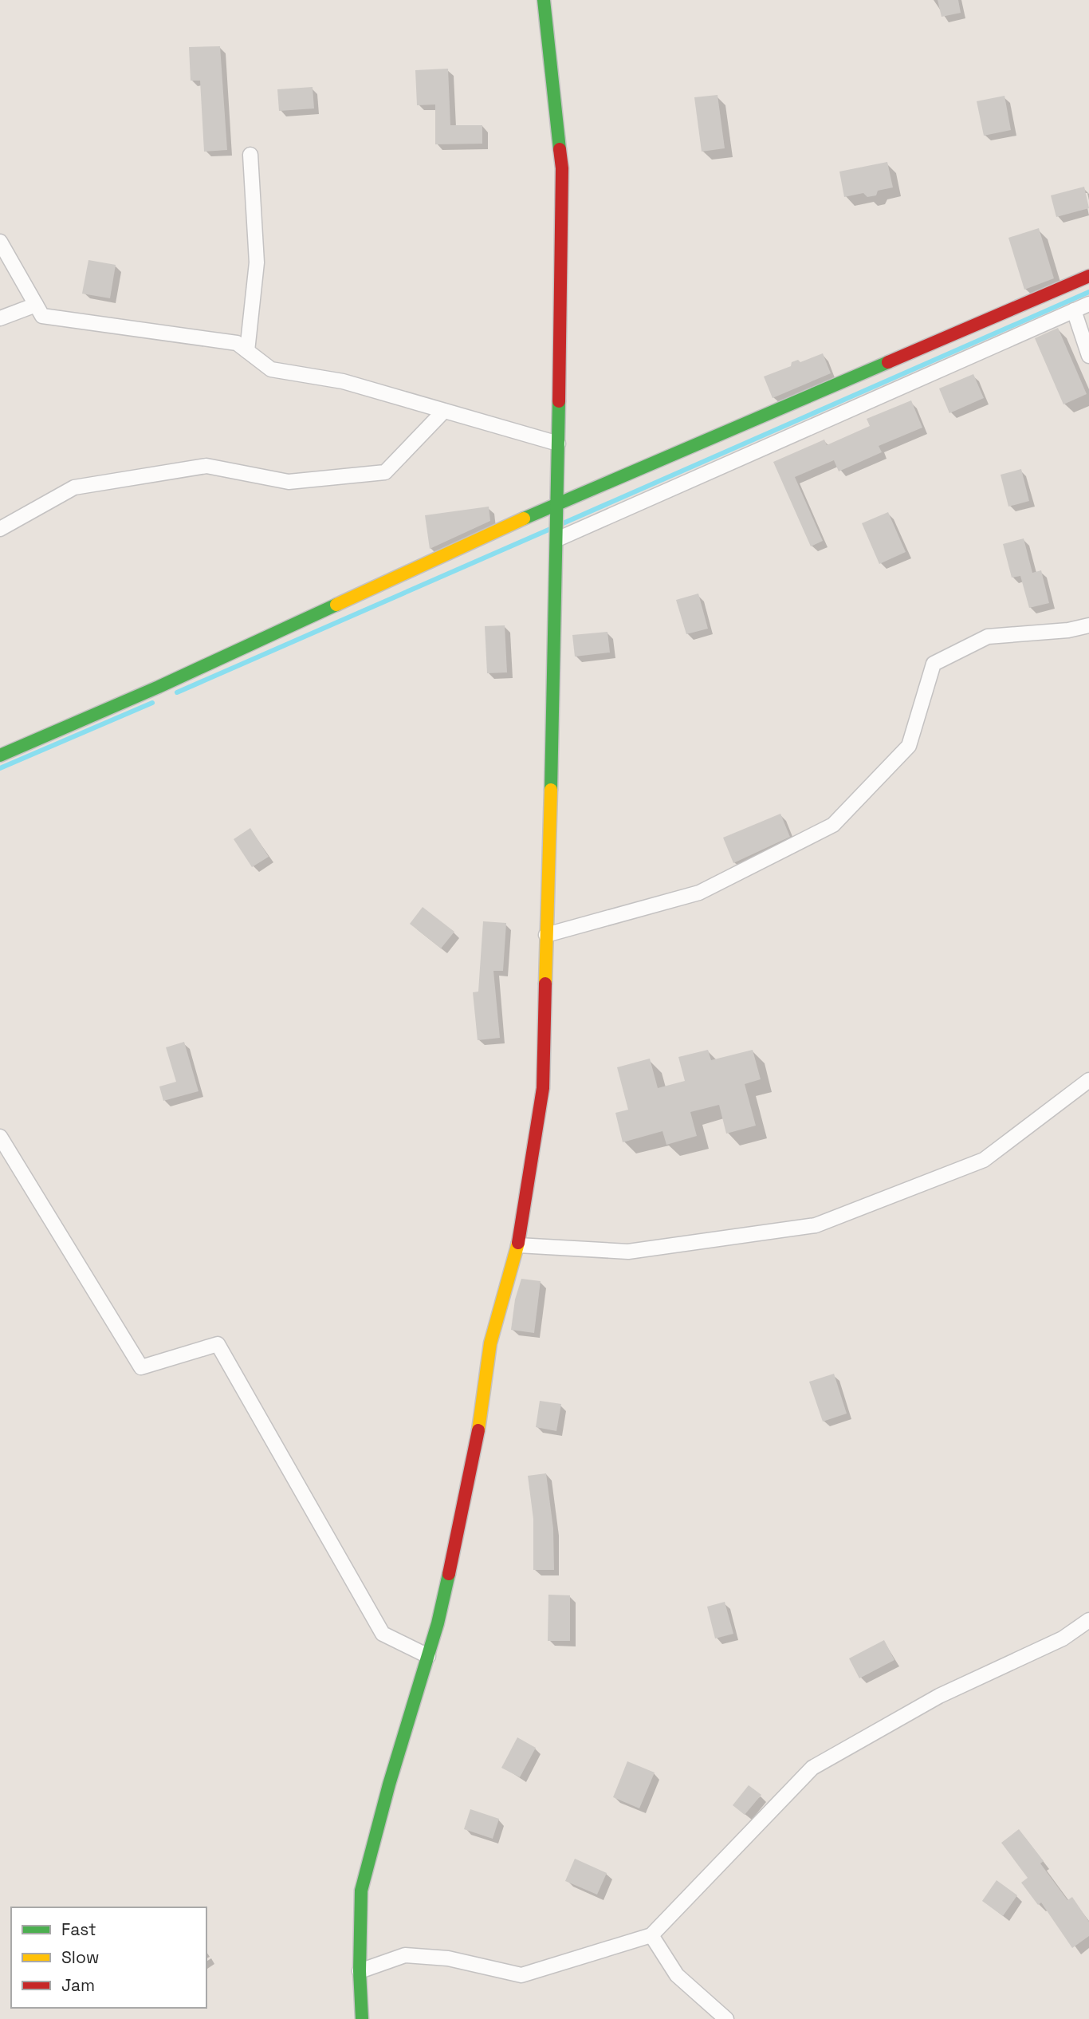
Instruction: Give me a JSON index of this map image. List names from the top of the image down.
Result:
{
  "legend": ["Fast", "Slow", "Jam"]
}
